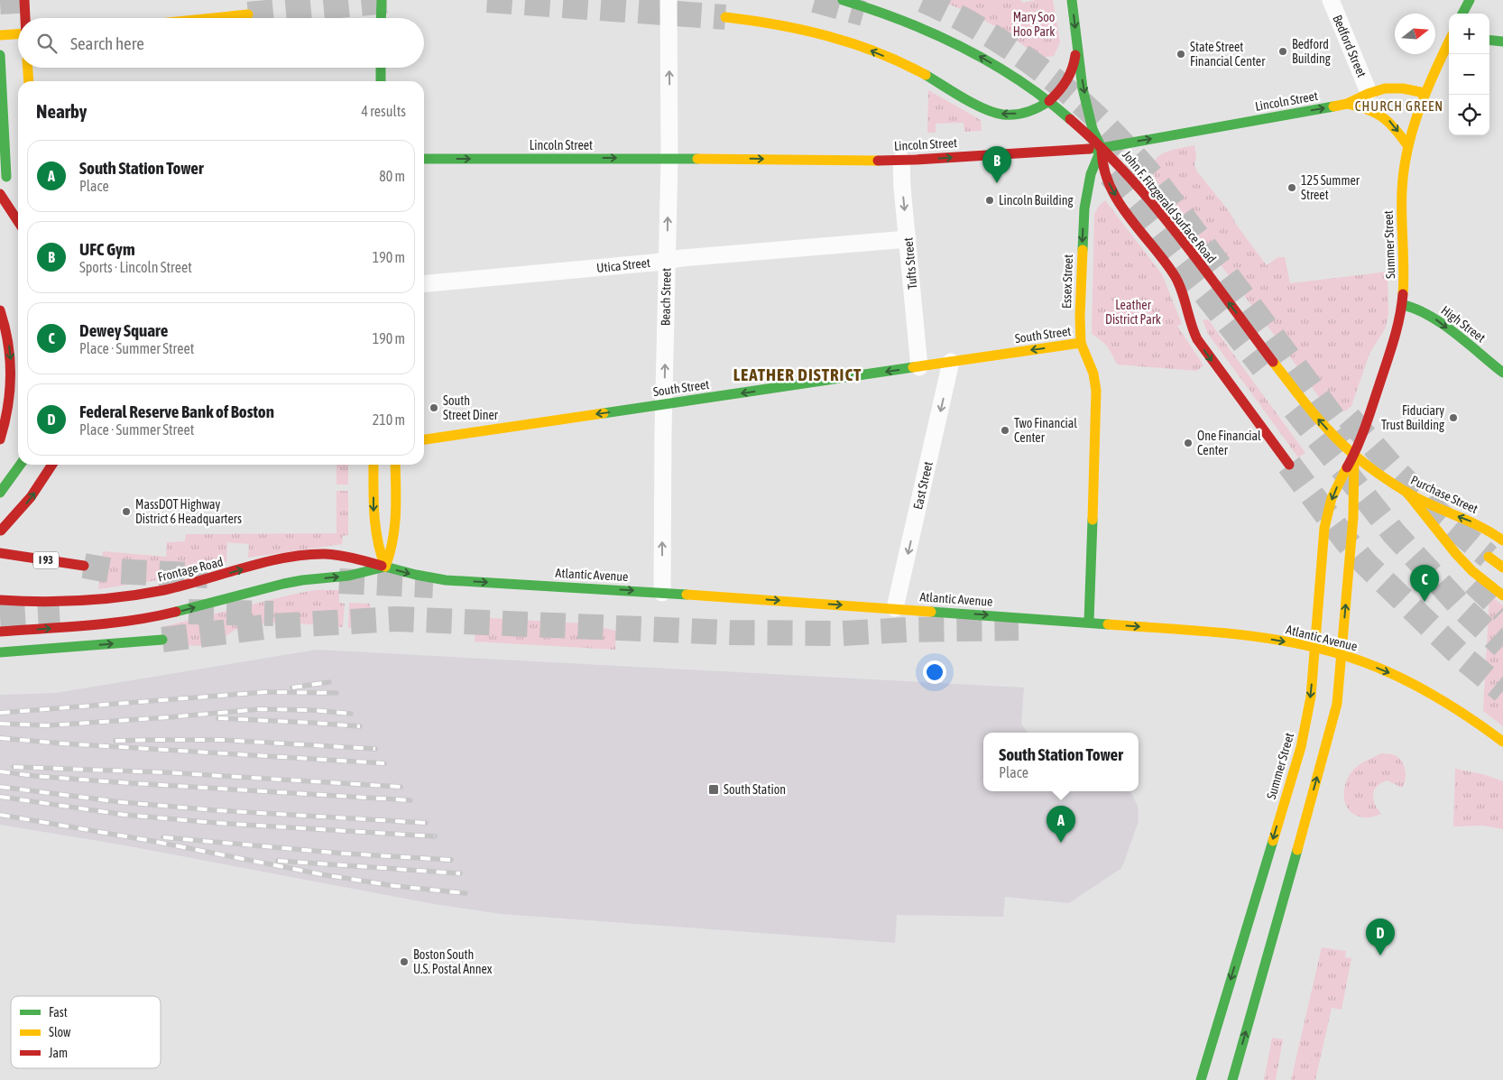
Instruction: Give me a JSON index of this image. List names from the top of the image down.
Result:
{
  "streets": {
    "main road": [
      "Lincoln Street",
      "John F. Fitzgerald Surface Road",
      "Summer Street",
      "Essex Street",
      "High Street",
      "South Street",
      "Purchase Street",
      "I 93",
      "Frontage Road",
      "Atlantic Avenue"
    ],
    "street": [
      "Bedford Street",
      "Tufts Street",
      "Utica Street",
      "Beach Street",
      "East Street"
    ]
  },
  "crossings": [
    ["Bedford Street", "Lincoln Street"],
    ["Lincoln Street", "John F. Fitzgerald Surface Road"],
    ["Lincoln Street", "Summer Street"],
    ["Lincoln Street", "Tufts Street"],
    ["Lincoln Street", "Essex Street"],
    ["Lincoln Street", "Beach Street"],
    ["John F. Fitzgerald Surface Road", "Summer Street"],
    ["John F. Fitzgerald Surface Road", "Essex Street"],
    ["John F. Fitzgerald Surface Road", "Purchase Street"],
    ["Summer Street", "High Street"],
    ["Summer Street", "Purchase Street"],
    ["Summer Street", "Atlantic Avenue"],
    ["Tufts Street", "Utica Street"],
    ["Tufts Street", "South Street"],
    ["Utica Street", "Beach Street"],
    ["Essex Street", "South Street"],
    ["Essex Street", "Atlantic Avenue"],
    ["Beach Street", "South Street"],
    ["Beach Street", "Atlantic Avenue"],
    ["South Street", "East Street"],
    ["East Street", "Atlantic Avenue"],
    ["Frontage Road", "Atlantic Avenue"]
  ],
  "one_way": [
    "Lincoln Street",
    "Tufts Street",
    "Essex Street",
    "Beach Street",
    "High Street",
    "South Street",
    "East Street",
    "Atlantic Avenue"
  ],
  "districts": ["CHURCH GREEN", "LEATHER DISTRICT"],
  "parks": ["Mary Soo Hoo Park", "Leather District Park"],
  "places": {
    "other": [
      "Bedford Building",
      "State Street Financial Center",
      "125 Summer Street",
      "Lincoln Building",
      "South Street Diner",
      "Fiduciary Trust Building",
      "Two Financial Center",
      "One Financial Center",
      "MassDOT Highway District 6 Headquarters",
      "Boston South U.S. Postal Annex"
    ],
    "transit": ["South Station"]
  },
  "legend": ["Fast", "Slow", "Jam"],
  "north": "right",
  "page": {
    "map_buttons": ["+", "−"],
    "search": "Search here",
    "heading": ["Nearby", "4 results"],
    "list": [
      {
        "mark": "A",
        "name": "South Station Tower",
        "note": "Place",
        "value": "80 m"
      },
      {
        "mark": "B",
        "name": "UFC Gym",
        "note": "Sports · Lincoln Street",
        "value": "190 m"
      },
      {
        "mark": "C",
        "name": "Dewey Square",
        "note": "Place · Summer Street",
        "value": "190 m"
      },
      {
        "mark": "D",
        "name": "Federal Reserve Bank of Boston",
        "note": "Place · Summer Street",
        "value": "210 m"
      }
    ],
    "pins": [
      "B",
      "C",
      "A",
      "D"
    ],
    "popup": ["South Station Tower", "Place"]
  }
}
